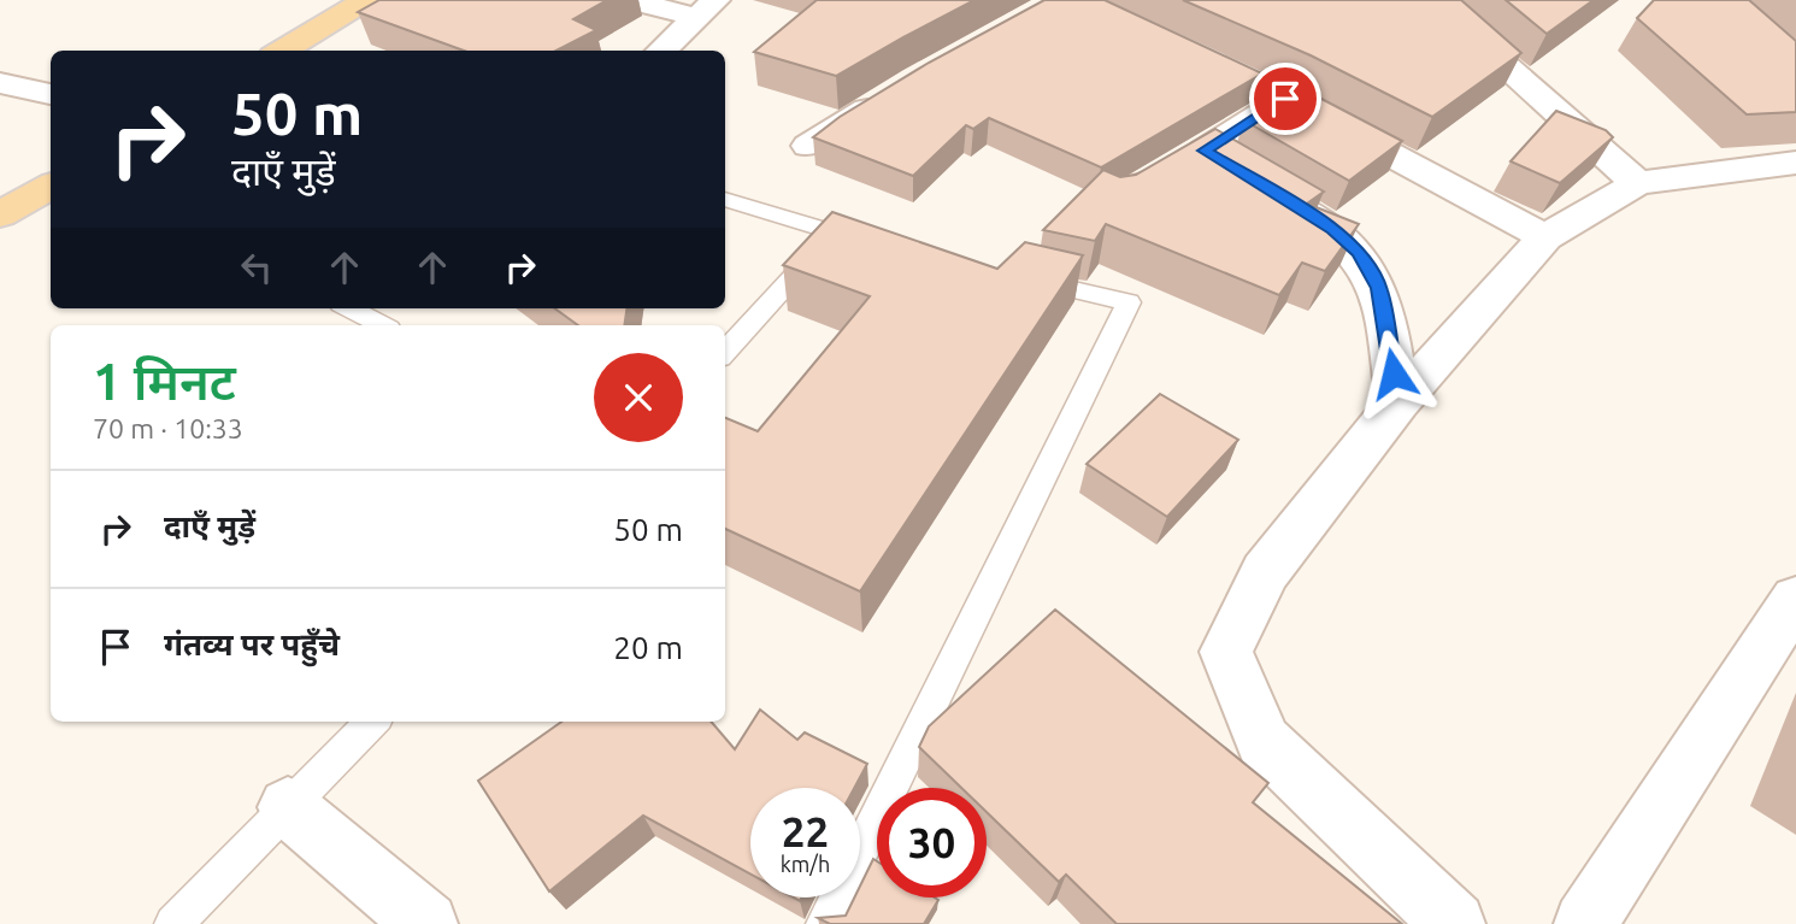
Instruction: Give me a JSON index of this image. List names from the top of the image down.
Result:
{
  "page": {
    "turn": ["50 m", "दाएँ मुड़ें"],
    "heading": ["1 मिनट", "70 m · 10:33"],
    "list": [
      {
        "name": "दाएँ मुड़ें",
        "value": "50 m"
      },
      {
        "name": "गंतव्य पर पहुँचे",
        "value": "20 m"
      }
    ],
    "speed": "22 km/h",
    "limit": "30"
  }
}
